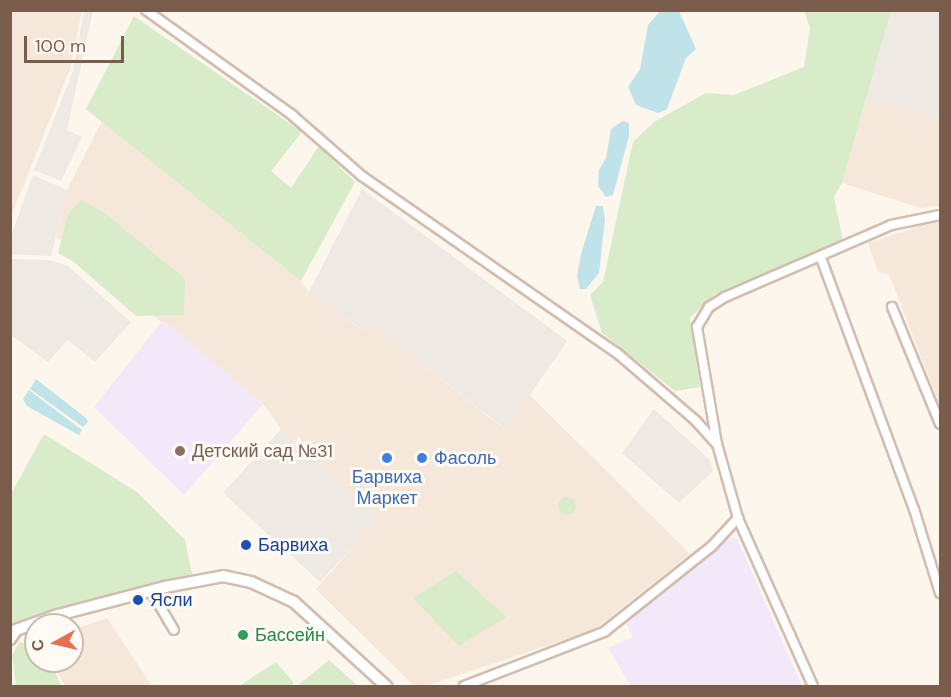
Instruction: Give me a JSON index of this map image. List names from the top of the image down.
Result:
{
  "places": [
    "Детский сад №31",
    "Барвиха Маркет",
    "Фасоль",
    "Барвиха",
    "Ясли",
    "Бассейн"
  ],
  "scale_bar": "100 m",
  "north": "left"
}
